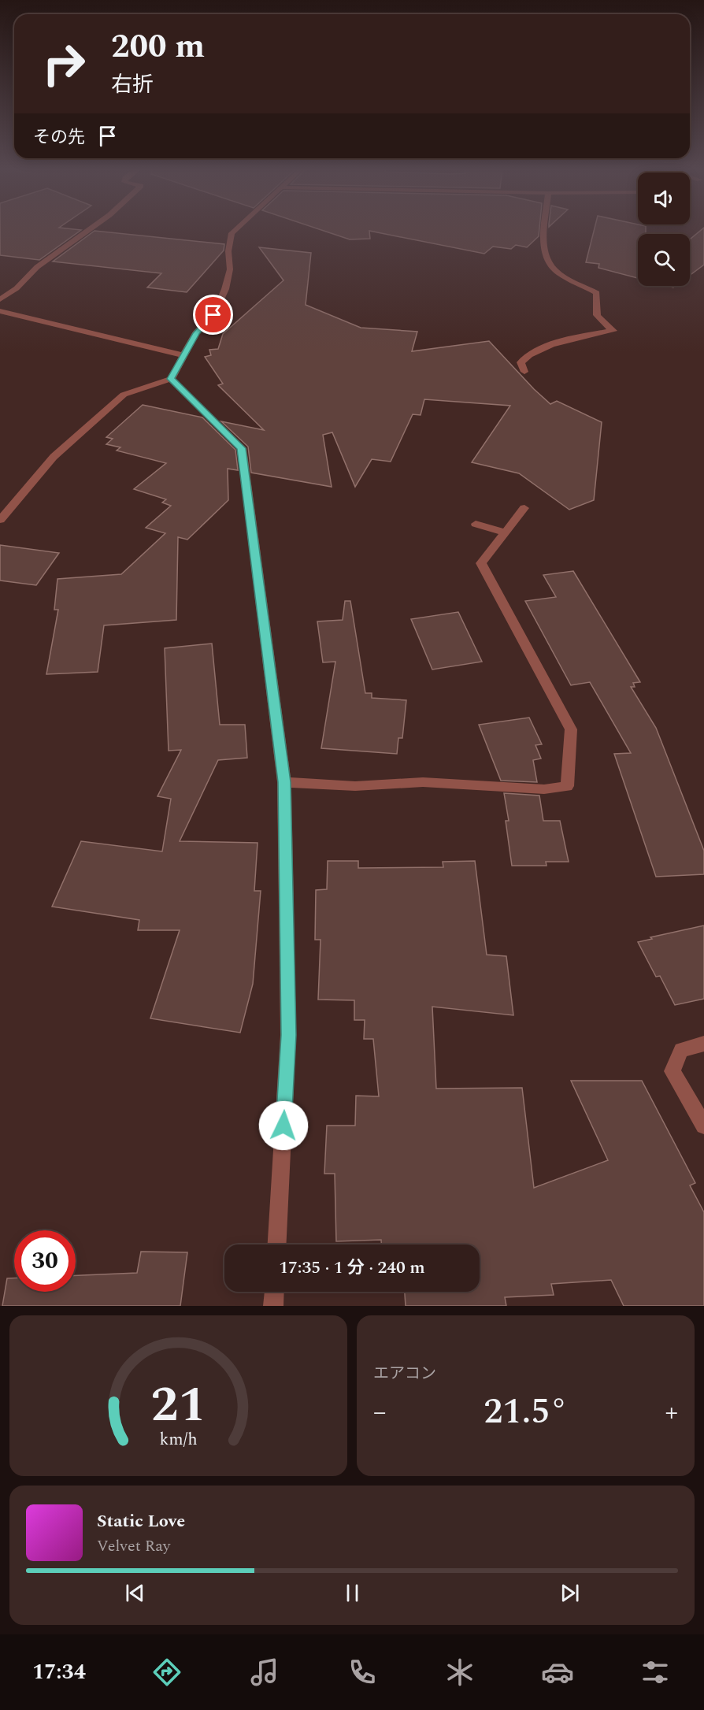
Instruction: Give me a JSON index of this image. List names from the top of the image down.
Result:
{
  "page": {
    "turn": ["200 m", "右折"],
    "then": "その先",
    "limit": "30",
    "trip": "17:35 · 1 分 · 240 m",
    "tile": "エアコン",
    "heat": ["−", "21.5°", "+"],
    "song": ["Static Love", "Velvet Ray"],
    "tabs": "17:34",
    "gauge": ["21", "km/h"]
  }
}
